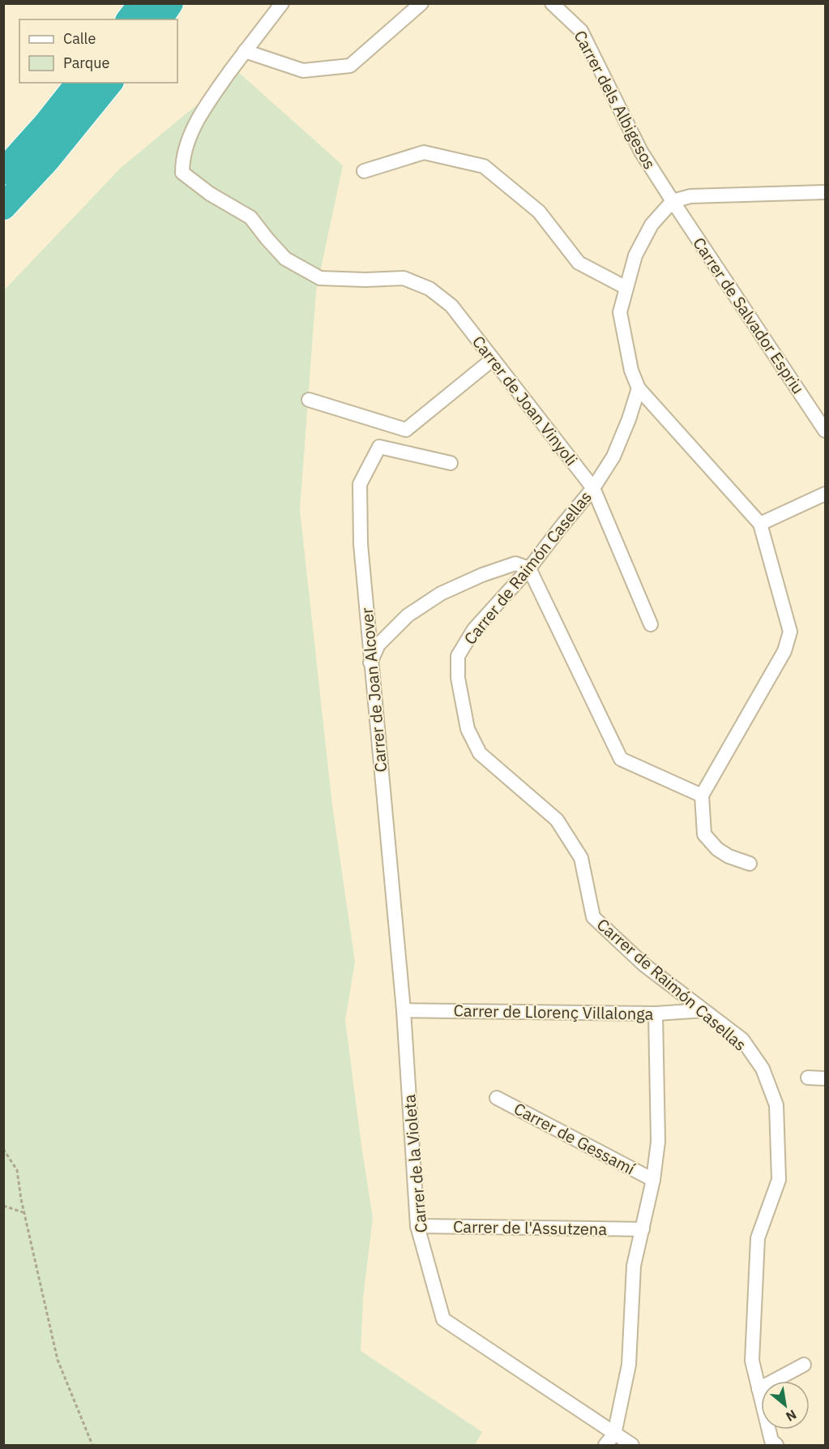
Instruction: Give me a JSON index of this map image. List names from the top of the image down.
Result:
{
  "streets": {
    "street": [
      "Carrer dels Albigesos",
      "Carrer de Salvador Espriu",
      "Carrer de Joan Vinyoli",
      "Carrer de Raimón Casellas",
      "Carrer de Joan Alcover",
      "Carrer de Llorenç Villalonga",
      "Carrer de Gessamí",
      "Carrer de la Violeta",
      "Carrer de l'Assutzena"
    ]
  },
  "crossings": [
    ["Carrer dels Albigesos", "Carrer de Salvador Espriu"],
    ["Carrer de Joan Vinyoli", "Carrer de Raimón Casellas"],
    ["Carrer de Raimón Casellas", "Carrer de Llorenç Villalonga"],
    ["Carrer de Joan Alcover", "Carrer de Llorenç Villalonga"],
    ["Carrer de Joan Alcover", "Carrer de la Violeta"],
    ["Carrer de Llorenç Villalonga", "Carrer de la Violeta"],
    ["Carrer de la Violeta", "Carrer de l'Assutzena"]
  ],
  "legend": ["Calle", "Parque"],
  "north": "bottom right"
}
